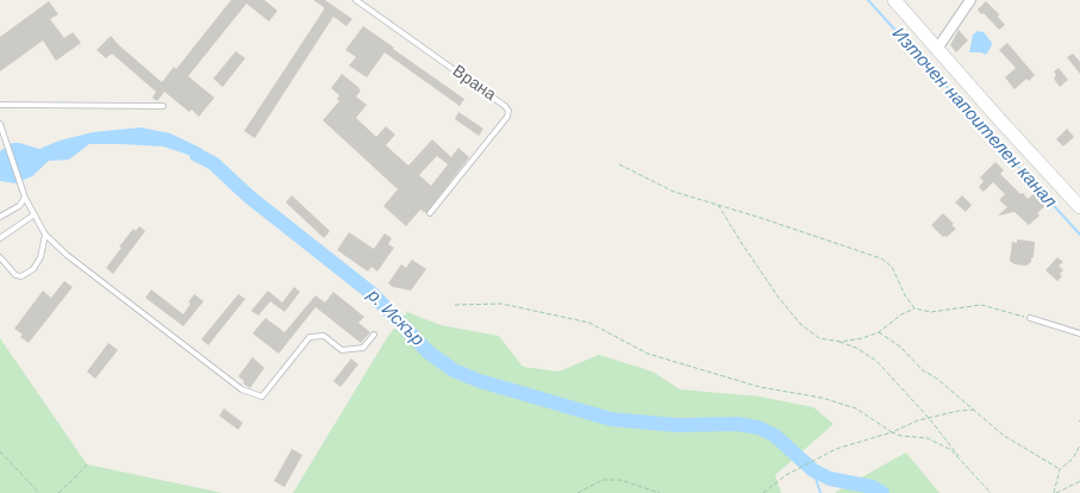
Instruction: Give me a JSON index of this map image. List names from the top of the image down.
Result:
{
  "streets": {
    "lane": ["Врана"]
  },
  "water": ["Източен напоителен канал", "р. Искър"]
}
